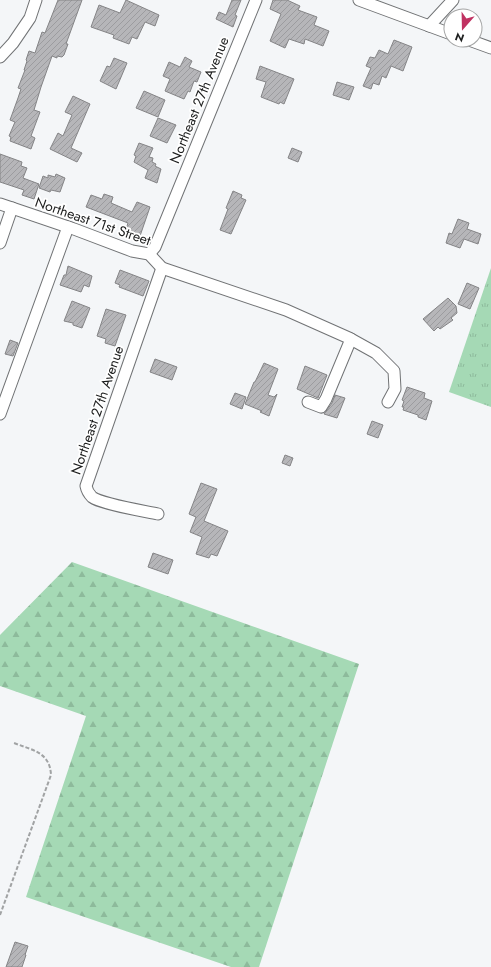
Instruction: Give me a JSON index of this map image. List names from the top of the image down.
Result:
{
  "streets": {
    "street": ["Northeast 27th Avenue", "Northeast 71st Street"]
  },
  "crossings": [
    ["Northeast 27th Avenue", "Northeast 71st Street"]
  ],
  "north": "bottom"
}
